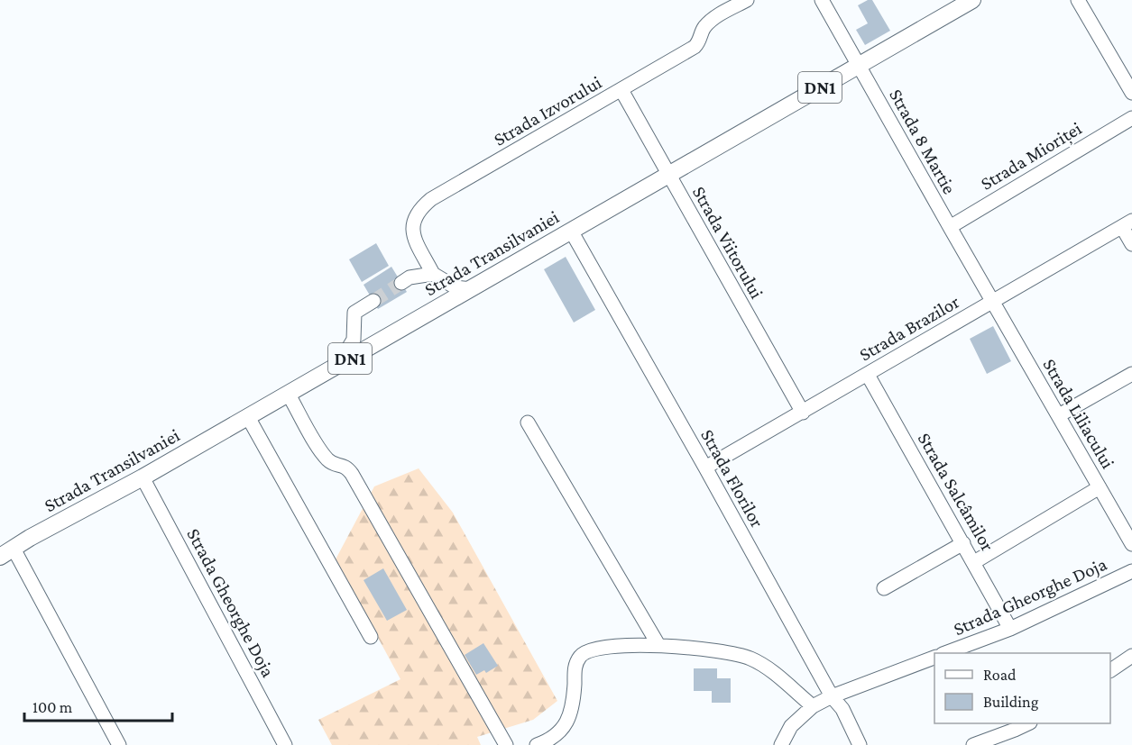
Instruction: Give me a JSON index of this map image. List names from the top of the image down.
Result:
{
  "streets": {
    "main road": ["DN1", "Strada Transilvaniei"],
    "street": [
      "Strada Izvorului",
      "Strada 8 Martie",
      "Strada Mioriței",
      "Strada Viitorului",
      "Strada Brazilor",
      "Strada Liliacului",
      "Strada Florilor",
      "Strada Salcâmilor",
      "Strada Gheorghe Doja"
    ]
  },
  "crossings": [
    ["Strada Izvorului", "Strada Viitorului"],
    ["Strada 8 Martie", "Strada Mioriței"],
    ["Strada 8 Martie", "Strada Transilvaniei"],
    ["Strada 8 Martie", "Strada Brazilor"],
    ["Strada 8 Martie", "Strada Liliacului"],
    ["Strada Viitorului", "Strada Transilvaniei"],
    ["Strada Viitorului", "Strada Brazilor"],
    ["Strada Transilvaniei", "Strada Florilor"],
    ["Strada Transilvaniei", "Strada Gheorghe Doja"],
    ["Strada Brazilor", "Strada Liliacului"],
    ["Strada Brazilor", "Strada Florilor"],
    ["Strada Brazilor", "Strada Salcâmilor"],
    ["Strada Salcâmilor", "Strada Gheorghe Doja"]
  ],
  "legend": ["Road", "Building"],
  "scale_bar": "100 m"
}
